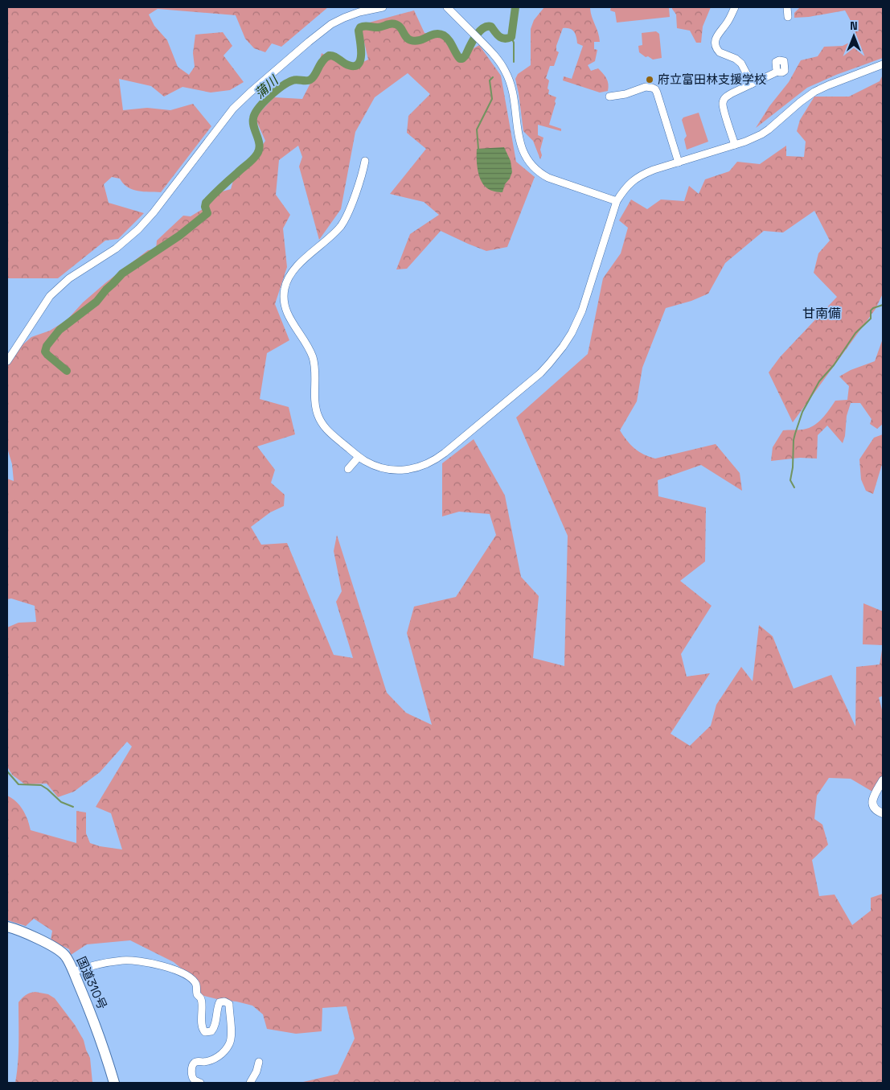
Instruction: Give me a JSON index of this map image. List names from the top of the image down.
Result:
{
  "streets": {
    "highway": ["国道310号"]
  },
  "districts": ["甘南備"],
  "water": ["蒲川"],
  "places": ["府立富田林支援学校"],
  "north": "top"
}
